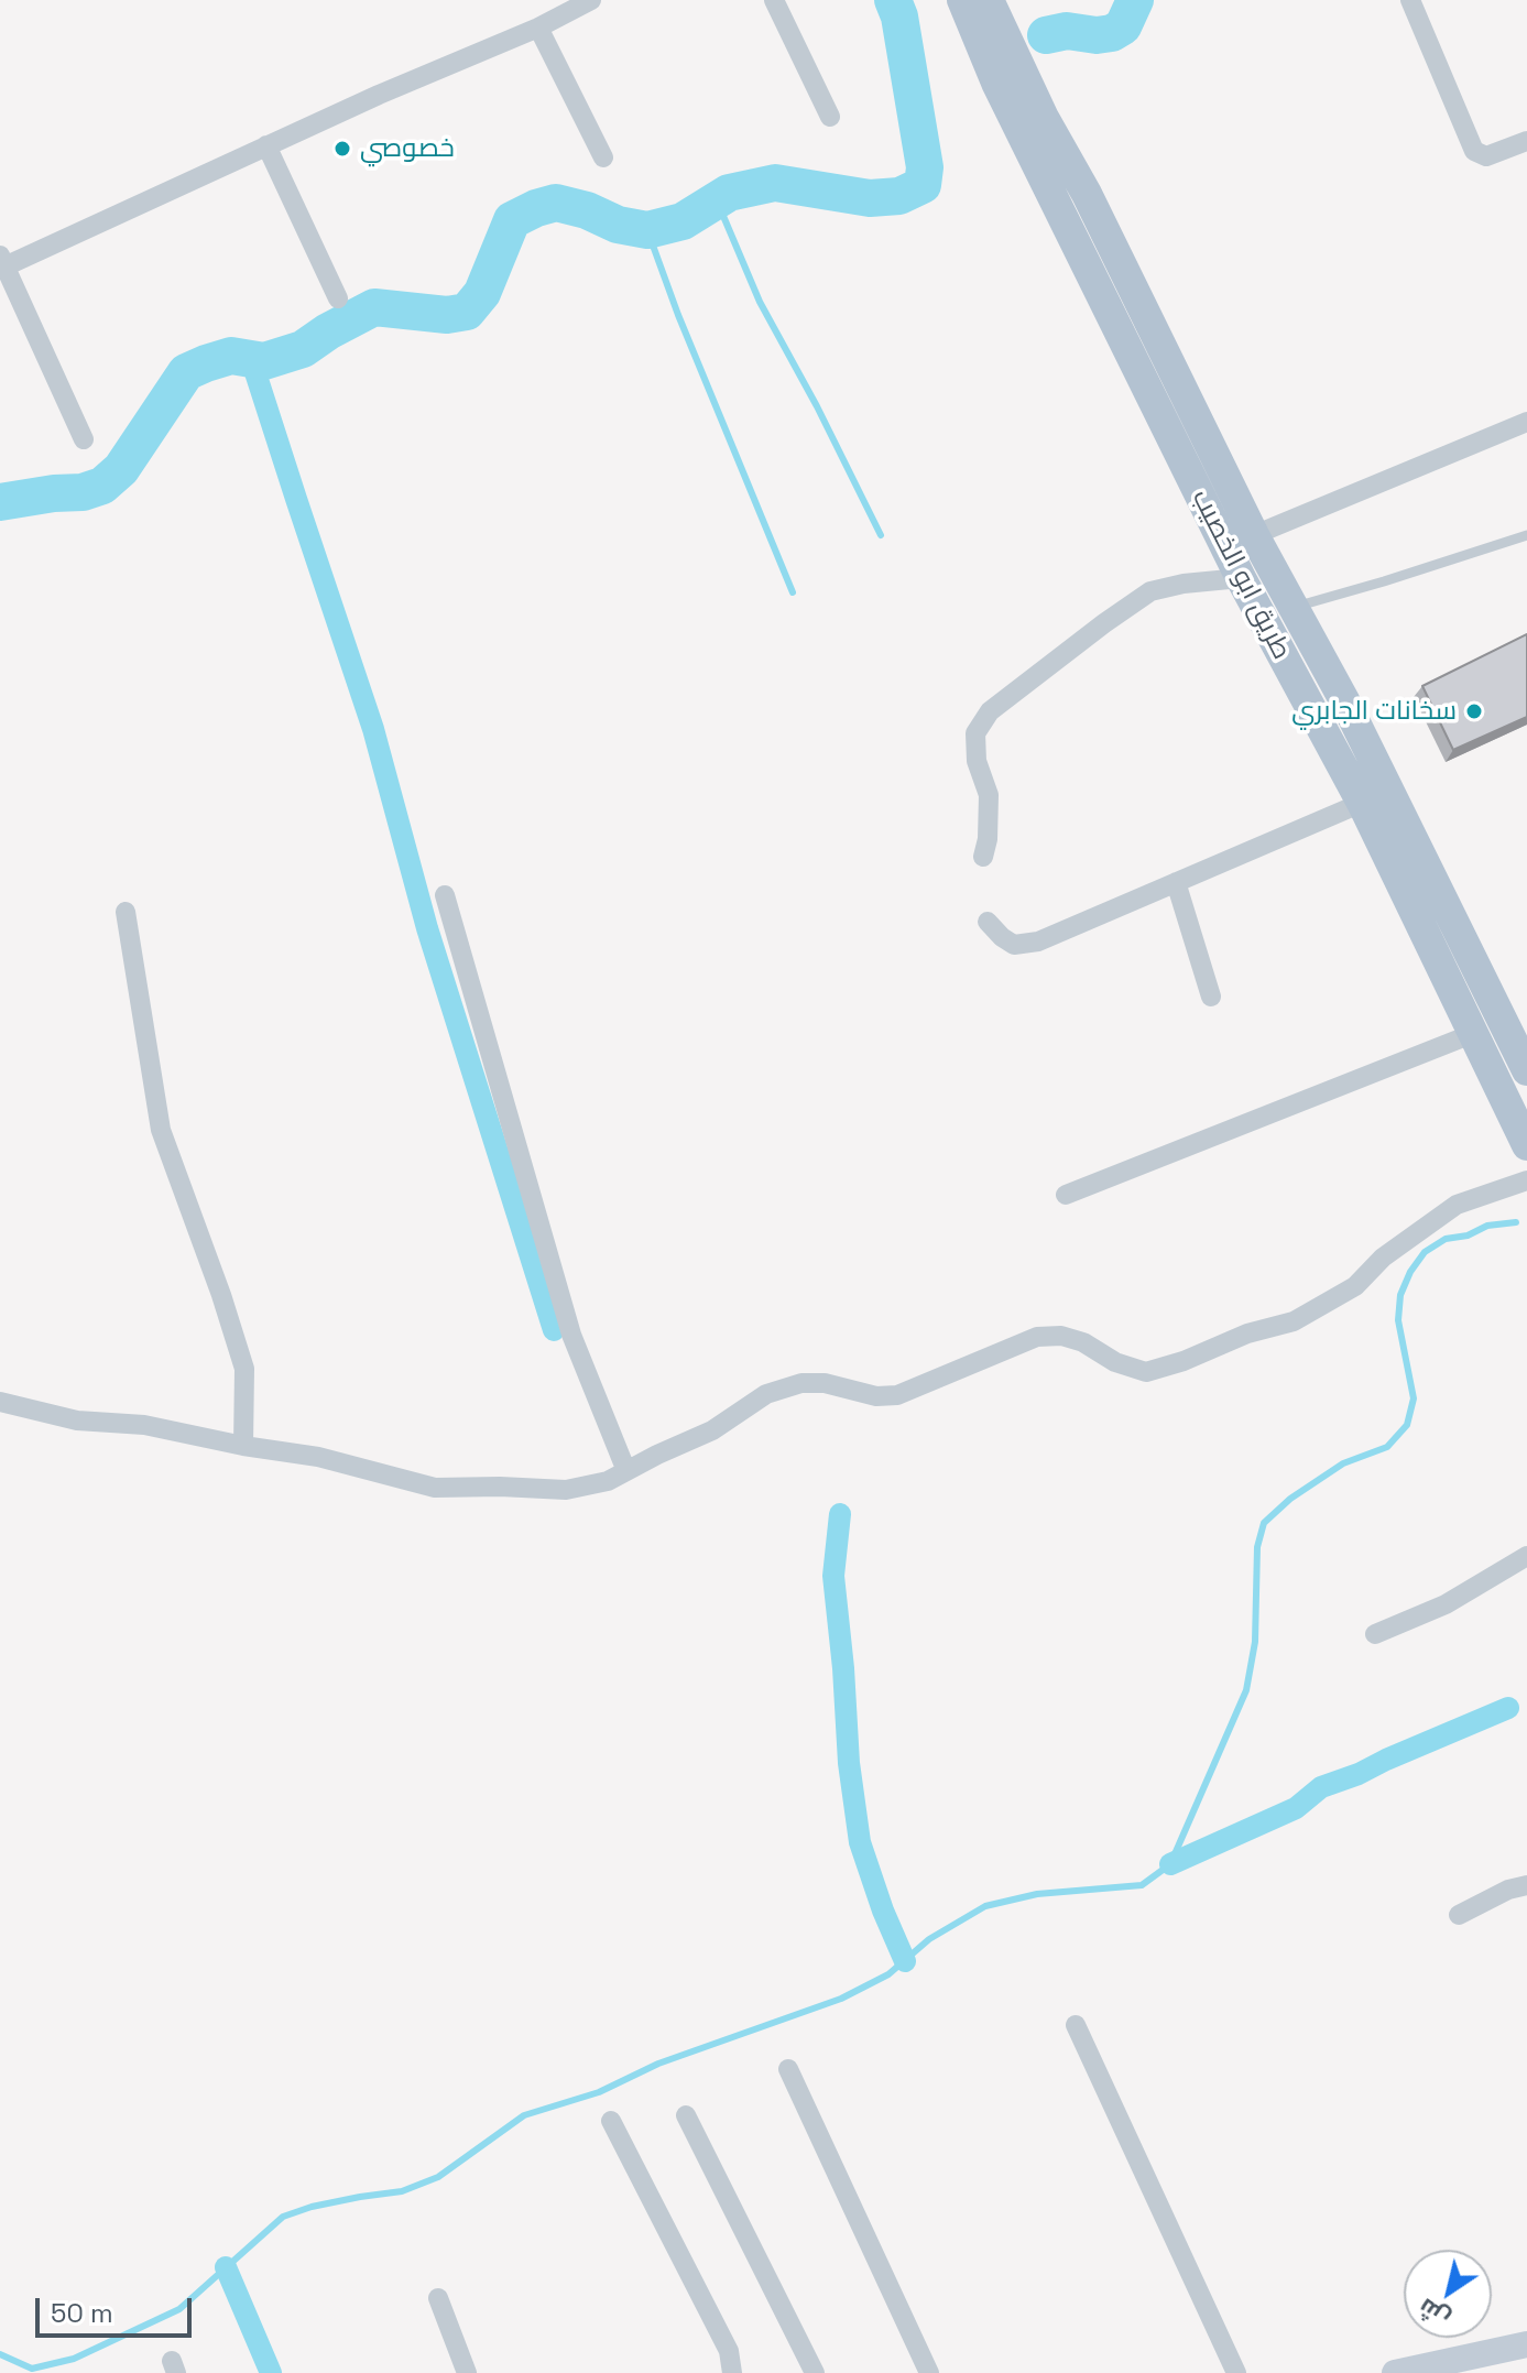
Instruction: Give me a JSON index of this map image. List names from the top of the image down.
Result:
{
  "streets": {
    "main road": ["طريق ابو الخصيب"]
  },
  "places": ["خصوصي", "سخانات الجابري"],
  "scale_bar": "50 m",
  "north": "bottom left"
}
